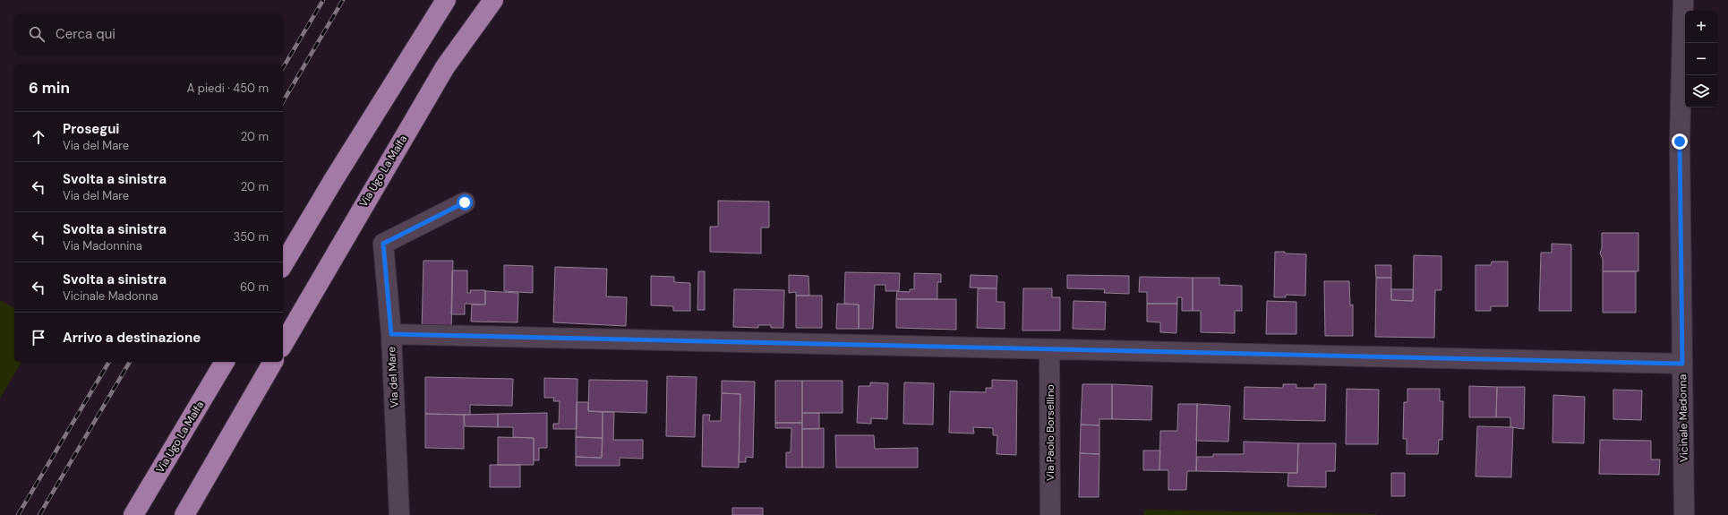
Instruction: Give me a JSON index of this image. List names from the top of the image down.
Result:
{
  "streets": {
    "highway": ["Via Ugo La Malfa"],
    "street": ["Via del Mare", "Vicinale Madonna", "Via Paolo Borsellino"]
  },
  "page": {
    "map_buttons": ["+", "−"],
    "search": "Cerca qui",
    "heading": ["6 min", "A piedi · 450 m"],
    "list": [
      ["Prosegui", "Via del Mare", "20 m"],
      ["Svolta a sinistra", "Via del Mare", "20 m"],
      ["Svolta a sinistra", "Via Madonnina", "350 m"],
      ["Svolta a sinistra", "Vicinale Madonna", "60 m"],
      "Arrivo a destinazione"
    ]
  }
}
